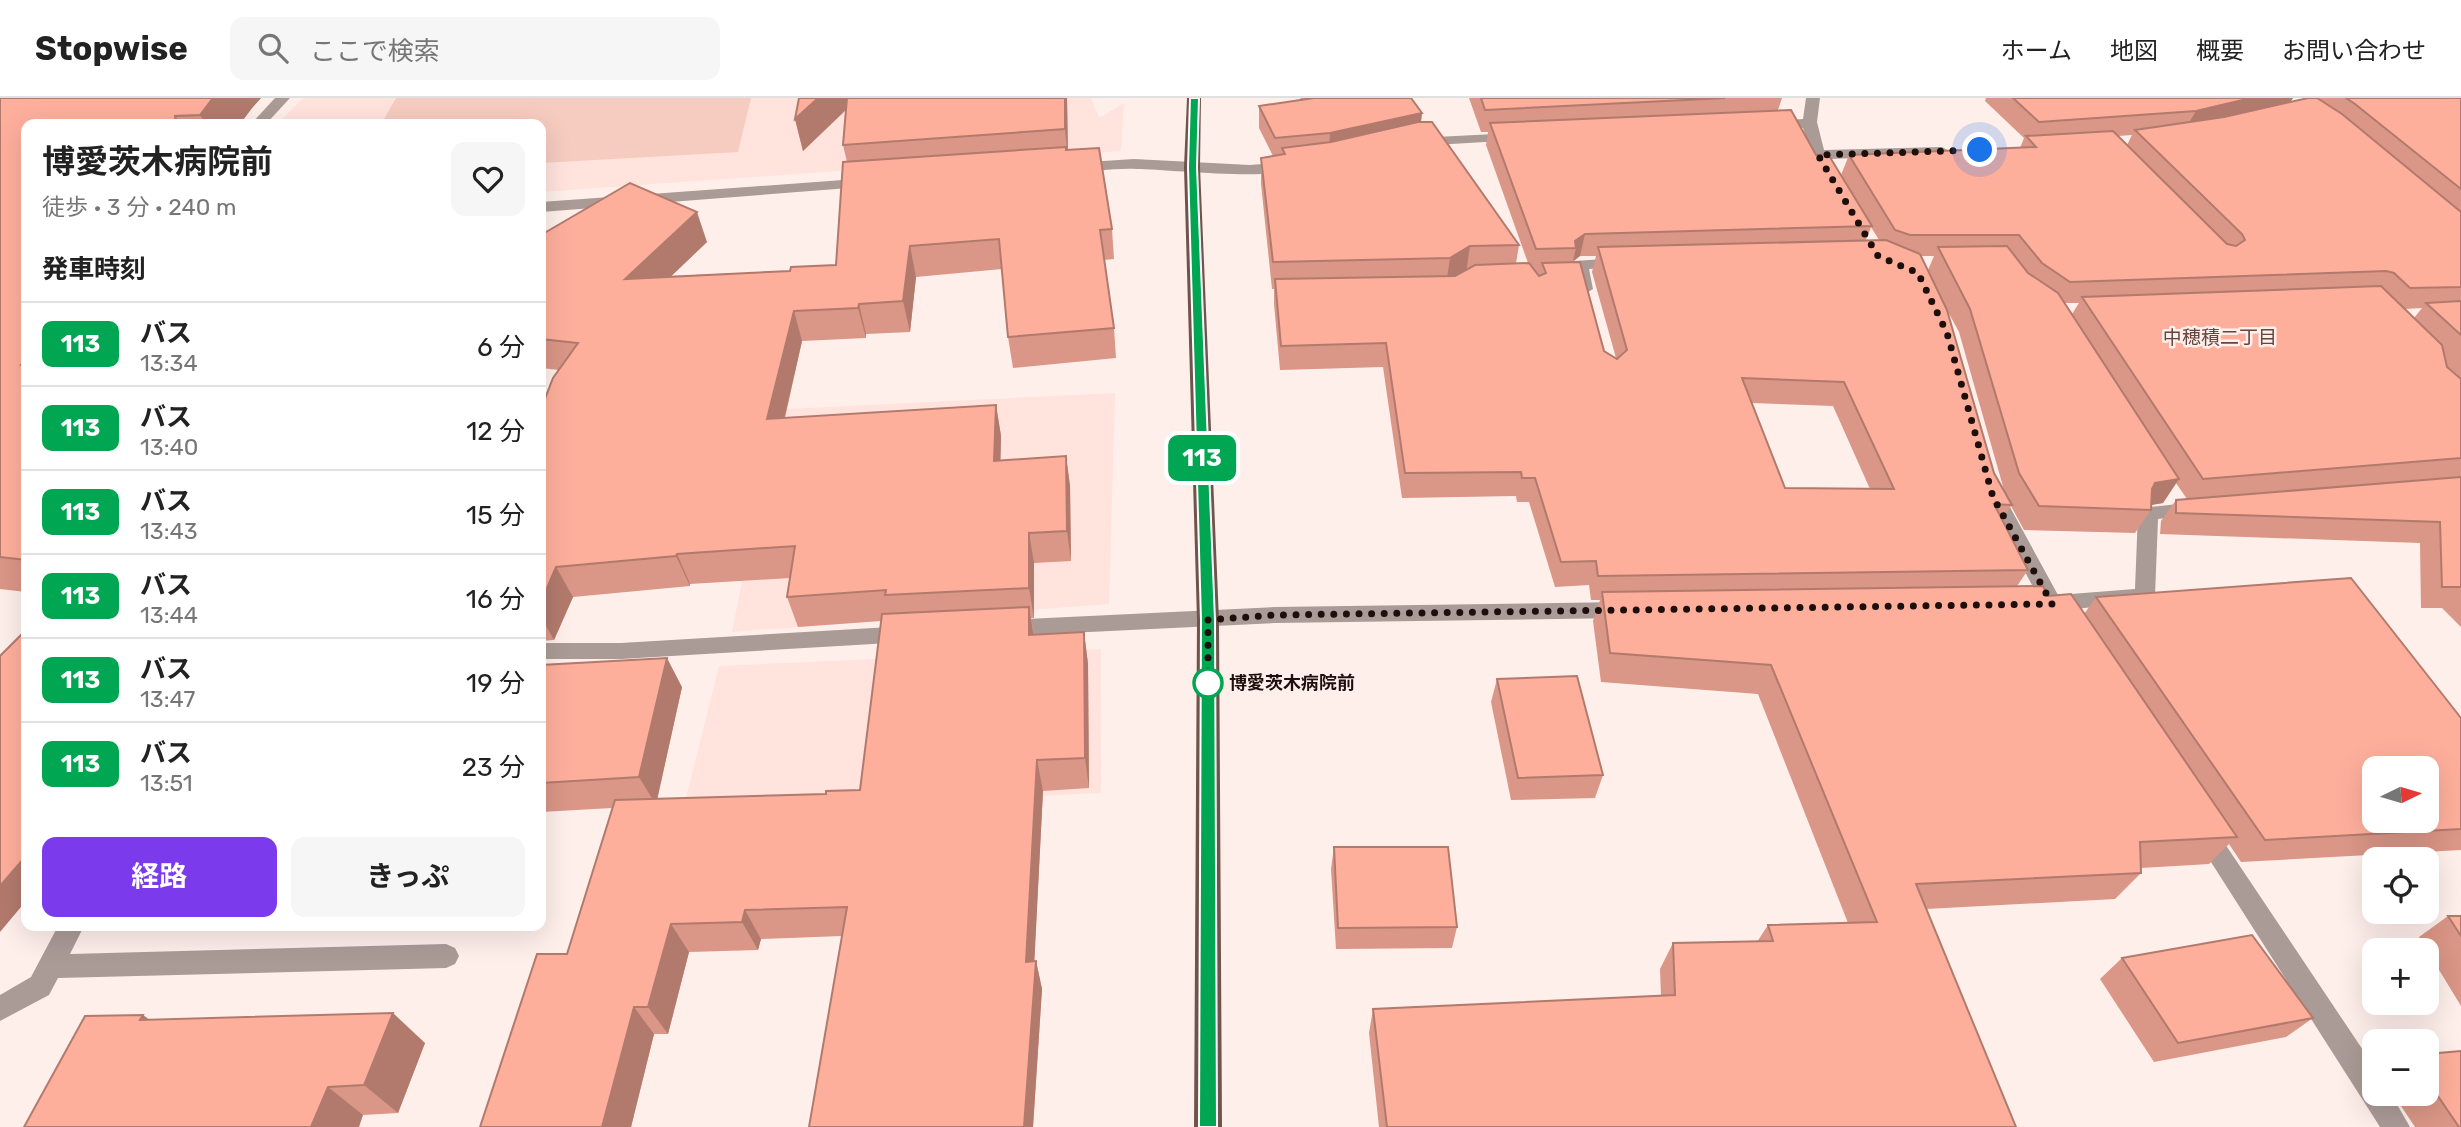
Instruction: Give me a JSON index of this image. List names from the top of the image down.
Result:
{
  "districts": ["中穂積二丁目"],
  "places": ["博愛茨木病院前"],
  "lines": ["bus line 113"],
  "north": "right",
  "page": {
    "header": "Stopwise",
    "search": "ここで検索",
    "nav": [
      "ホーム",
      "地図",
      "概要",
      "お問い合わせ"
    ],
    "on_map": "113",
    "heading": [
      ["博愛茨木病院前", "徒歩 · 3 分 · 240 m"],
      "発車時刻"
    ],
    "list": [
      {
        "mark": "113",
        "name": "バス",
        "note": "13:34",
        "value": "6 分"
      },
      {
        "mark": "113",
        "name": "バス",
        "note": "13:40",
        "value": "12 分"
      },
      {
        "mark": "113",
        "name": "バス",
        "note": "13:43",
        "value": "15 分"
      },
      {
        "mark": "113",
        "name": "バス",
        "note": "13:44",
        "value": "16 分"
      },
      {
        "mark": "113",
        "name": "バス",
        "note": "13:47",
        "value": "19 分"
      },
      {
        "mark": "113",
        "name": "バス",
        "note": "13:51",
        "value": "23 分"
      }
    ],
    "map_buttons": ["+", "−"],
    "buttons": ["経路", "きっぷ"]
  }
}
